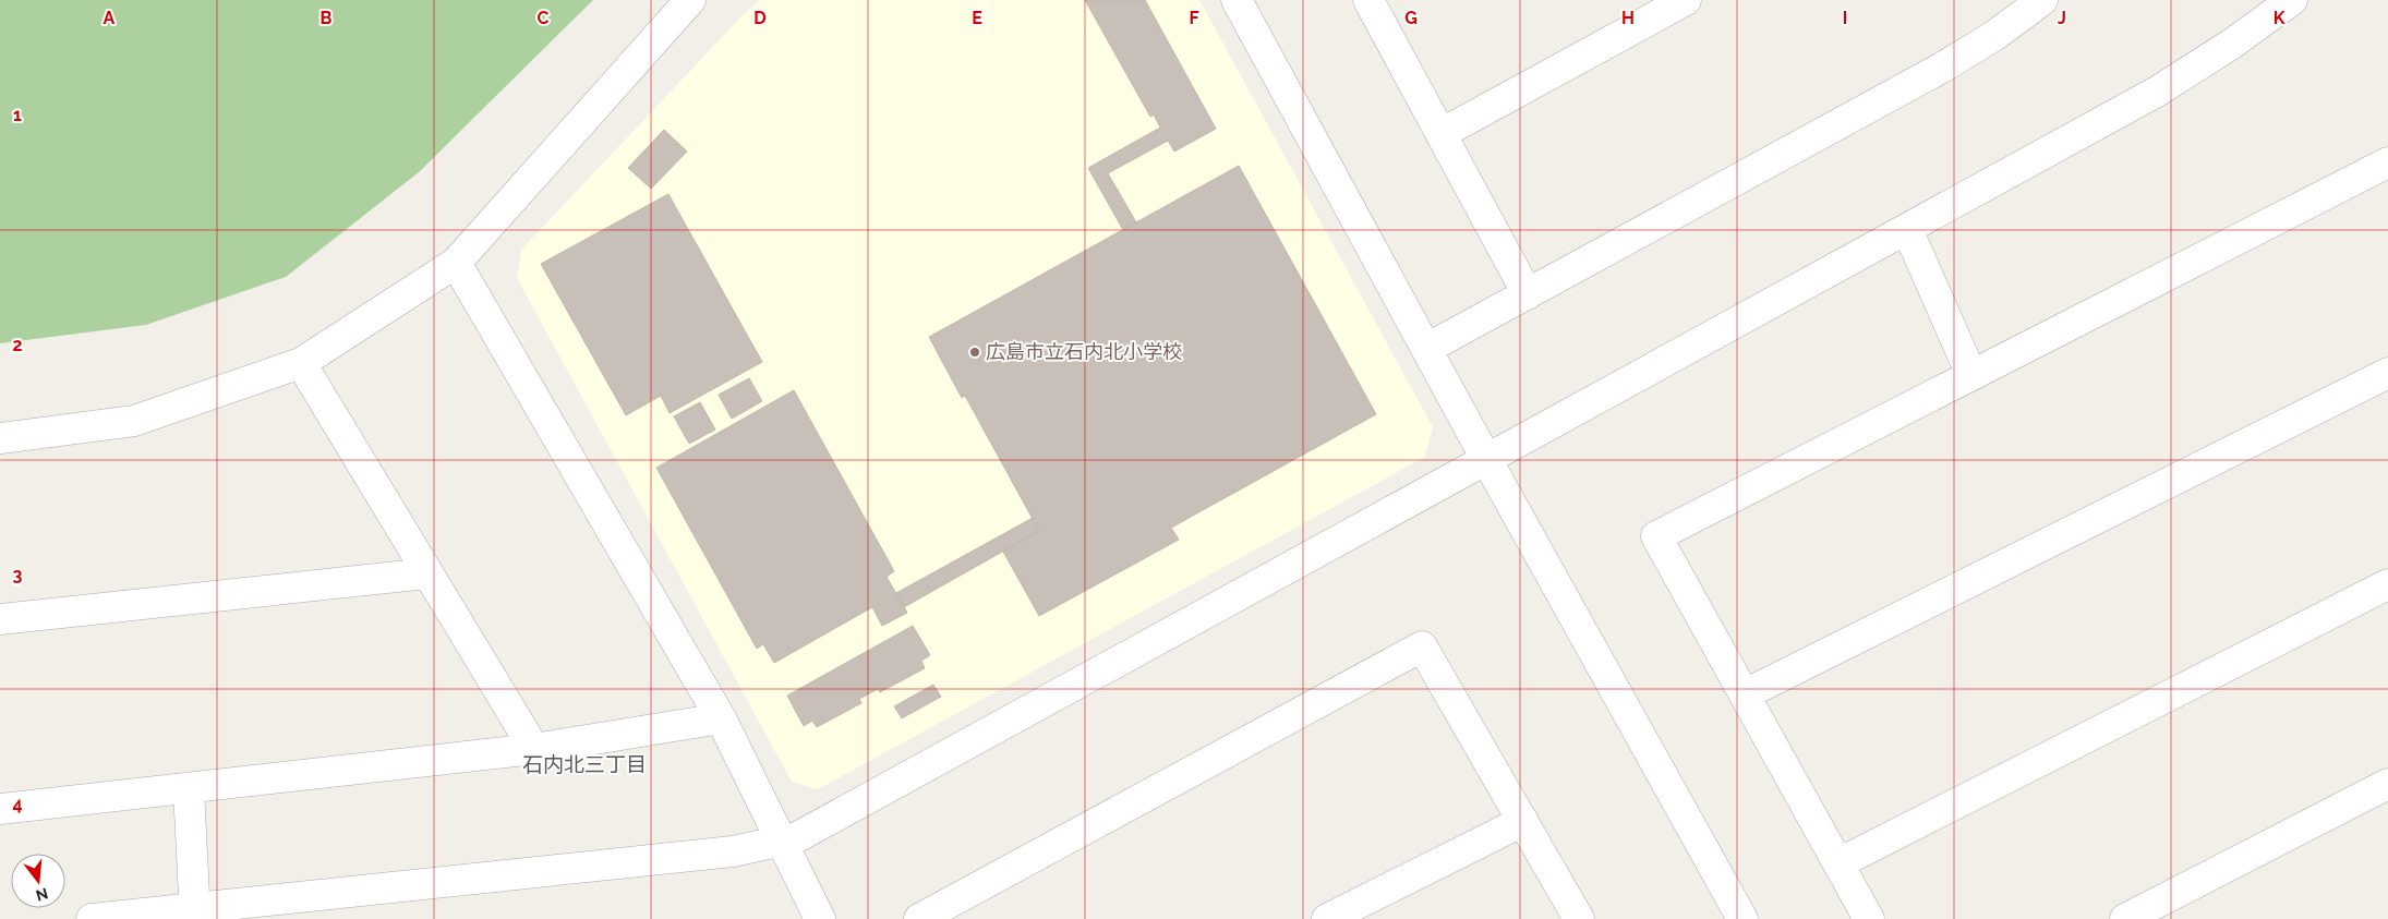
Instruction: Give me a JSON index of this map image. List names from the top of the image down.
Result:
{
  "districts": ["石内北三丁目"],
  "places": ["広島市立石内北小学校"],
  "north": "bottom",
  "grid": {
    "columns": [
      "A",
      "B",
      "C",
      "D",
      "E",
      "F",
      "G",
      "H",
      "I",
      "J",
      "K"
    ],
    "rows": [
      "1",
      "2",
      "3",
      "4"
    ]
  }
}
